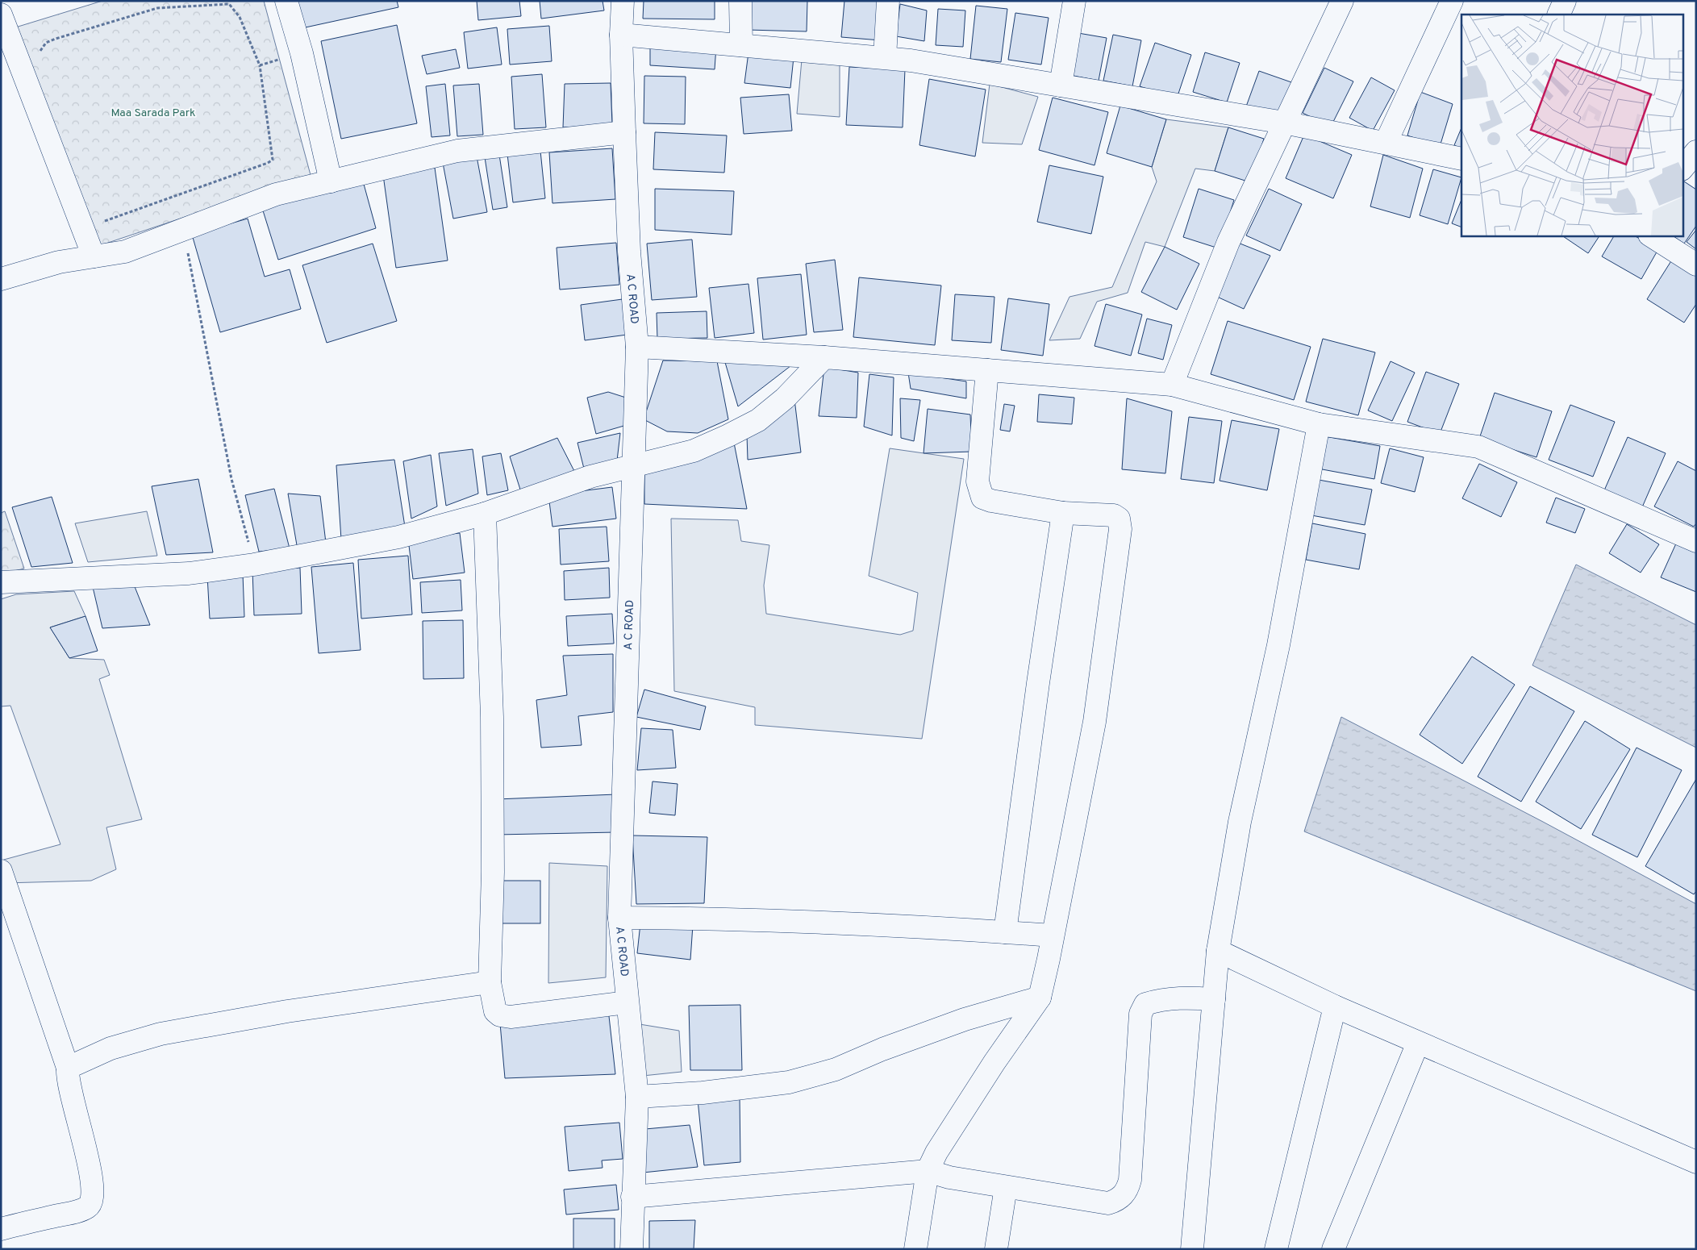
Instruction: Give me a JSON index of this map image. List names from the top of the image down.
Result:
{
  "streets": {
    "street": ["A C ROAD"]
  },
  "parks": ["Maa Sarada Park"]
}
